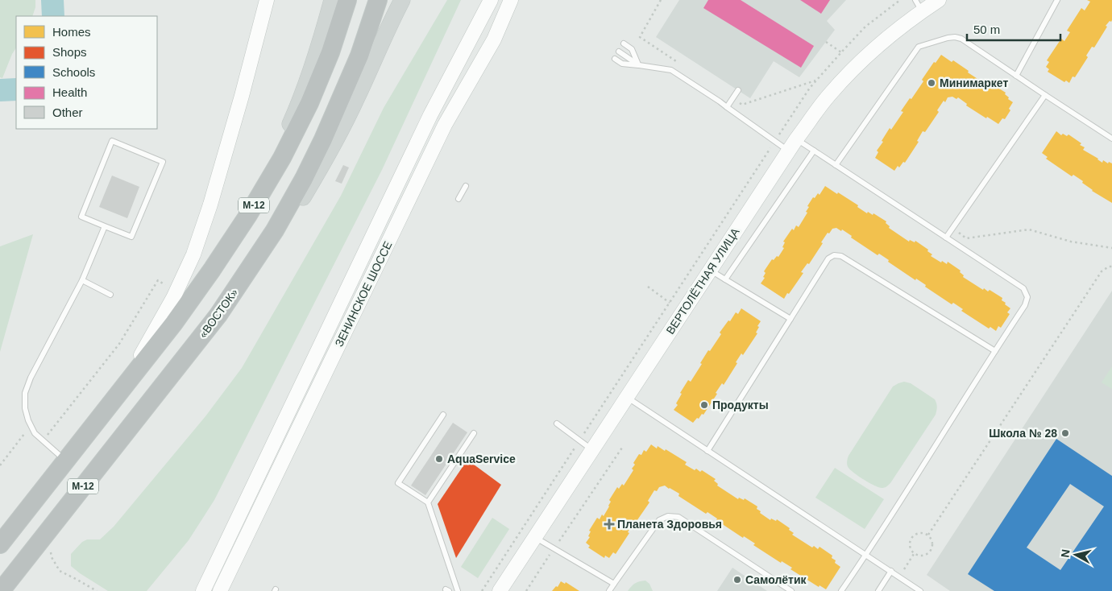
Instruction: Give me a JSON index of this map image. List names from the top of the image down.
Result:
{
  "streets": {
    "highway": ["М-12", "«ВОСТОК»"],
    "main road": ["ВЕРТОЛЁТНАЯ УЛИЦА", "ЗЕНИНСКОЕ ШОССЕ"]
  },
  "places": {
    "other": [
      "Минимаркет",
      "Продукты",
      "Школа № 28",
      "AquaService",
      "Самолётик"
    ],
    "health": ["Планета Здоровья"]
  },
  "legend": [
    "Homes",
    "Shops",
    "Schools",
    "Health",
    "Other"
  ],
  "scale_bar": "50 m",
  "north": "left"
}
